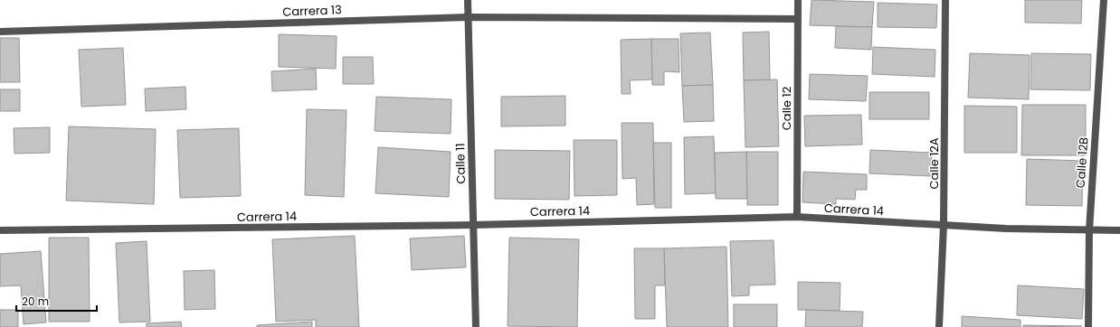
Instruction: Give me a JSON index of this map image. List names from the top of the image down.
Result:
{
  "streets": {
    "street": [
      "Carrera 13",
      "Calle 12",
      "Calle 12B",
      "Calle 11",
      "Calle 12A",
      "Carrera 14"
    ]
  },
  "crossings": [
    ["Carrera 13", "Calle 12"],
    ["Carrera 13", "Calle 11"],
    ["Calle 12", "Carrera 14"],
    ["Calle 12B", "Carrera 14"],
    ["Calle 11", "Carrera 14"],
    ["Calle 12A", "Carrera 14"]
  ],
  "scale_bar": "20 m"
}
